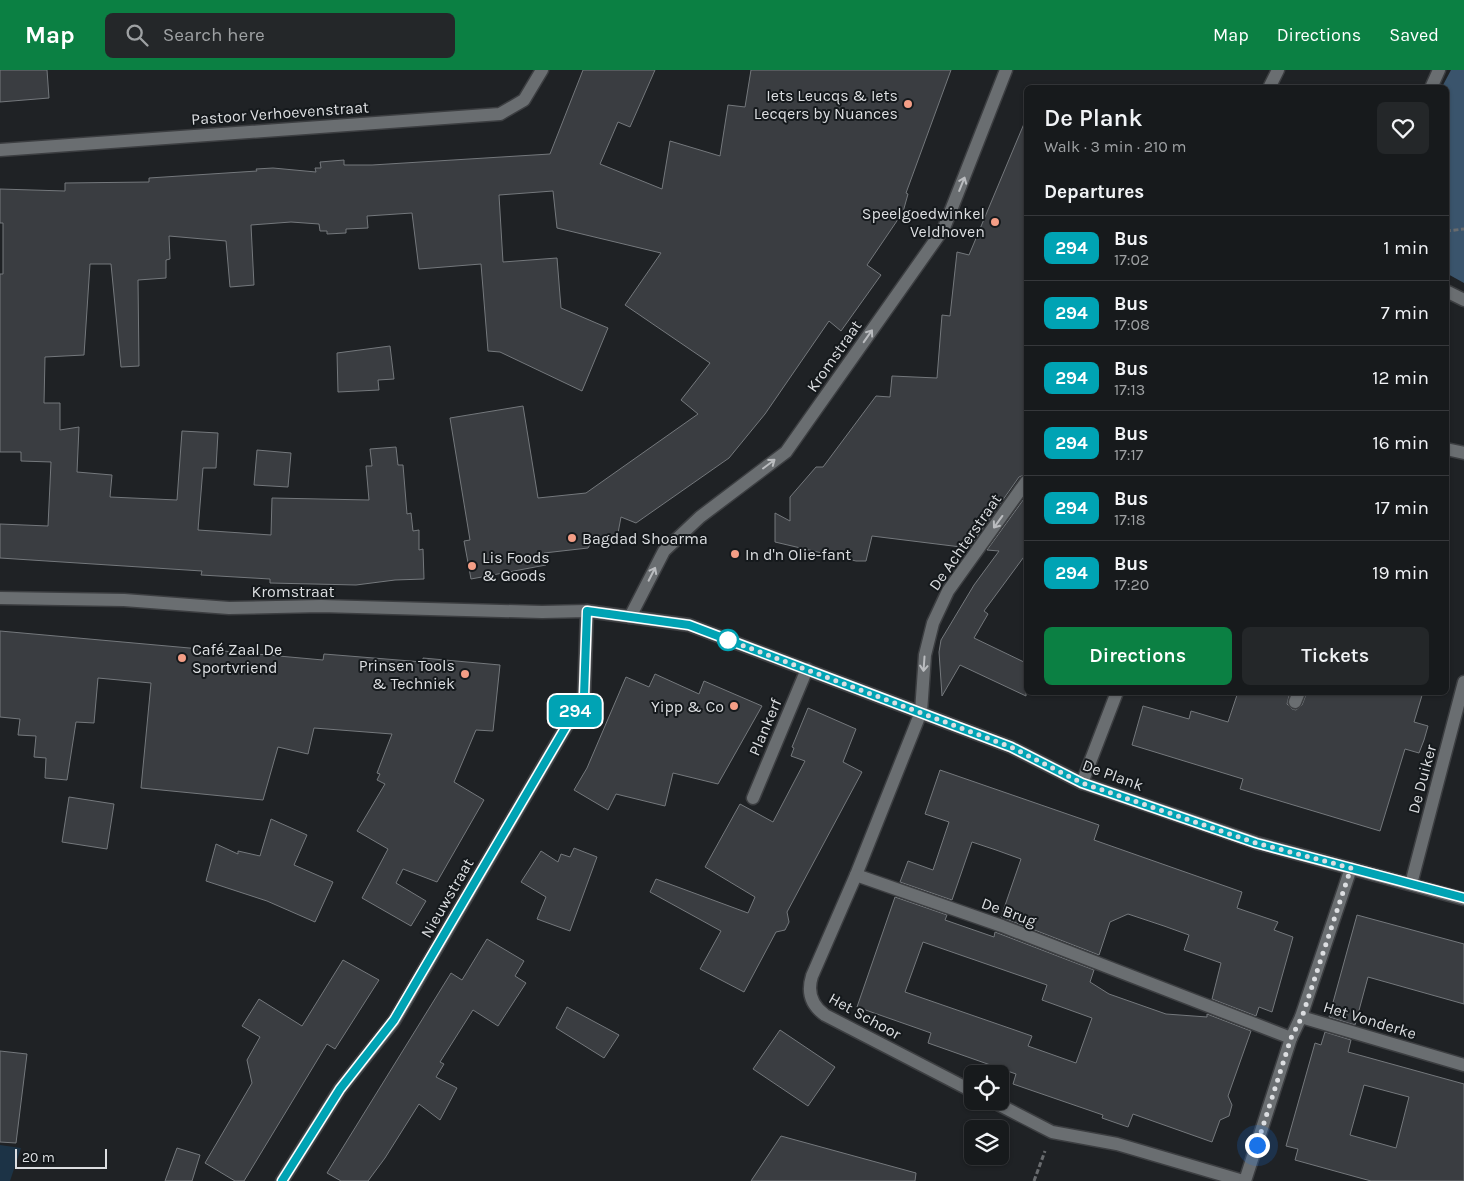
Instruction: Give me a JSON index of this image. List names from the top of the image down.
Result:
{
  "streets": {
    "street": [
      "Pastoor Verhoevenstraat",
      "Kromstraat",
      "De Achterstraat",
      "Plankerf",
      "De Plank",
      "De Duiker",
      "Nieuwstraat",
      "De Brug",
      "Het Schoor",
      "Het Vonderke"
    ]
  },
  "crossings": [
    ["Kromstraat", "De Plank"],
    ["Kromstraat", "Nieuwstraat"],
    ["De Achterstraat", "De Plank"],
    ["Plankerf", "De Plank"],
    ["De Plank", "De Duiker"],
    ["De Plank", "Nieuwstraat"],
    ["De Plank", "Het Vonderke"],
    ["De Brug", "Het Schoor"]
  ],
  "one_way": ["Kromstraat", "De Achterstraat"],
  "places": [
    "Iets Leucqs & Iets Lecqers by Nuances",
    "Speelgoedwinkel Veldhoven",
    "Bagdad Shoarma",
    "In d'n Olie-fant",
    "Lis Foods & Goods",
    "Café Zaal De Sportvriend",
    "Prinsen Tools & Techniek",
    "Yipp & Co"
  ],
  "lines": ["bus line 294"],
  "scale_bar": "20 m",
  "page": {
    "header": "Map",
    "search": "Search here",
    "nav": ["Map", "Directions", "Saved"],
    "on_map": "294",
    "heading": [
      ["De Plank", "Walk · 3 min · 210 m"],
      "Departures"
    ],
    "list": [
      {
        "mark": "294",
        "name": "Bus",
        "note": "17:02",
        "value": "1 min"
      },
      {
        "mark": "294",
        "name": "Bus",
        "note": "17:08",
        "value": "7 min"
      },
      {
        "mark": "294",
        "name": "Bus",
        "note": "17:13",
        "value": "12 min"
      },
      {
        "mark": "294",
        "name": "Bus",
        "note": "17:17",
        "value": "16 min"
      },
      {
        "mark": "294",
        "name": "Bus",
        "note": "17:18",
        "value": "17 min"
      },
      {
        "mark": "294",
        "name": "Bus",
        "note": "17:20",
        "value": "19 min"
      }
    ],
    "buttons": ["Directions", "Tickets"],
    "scale": "20 m"
  }
}
